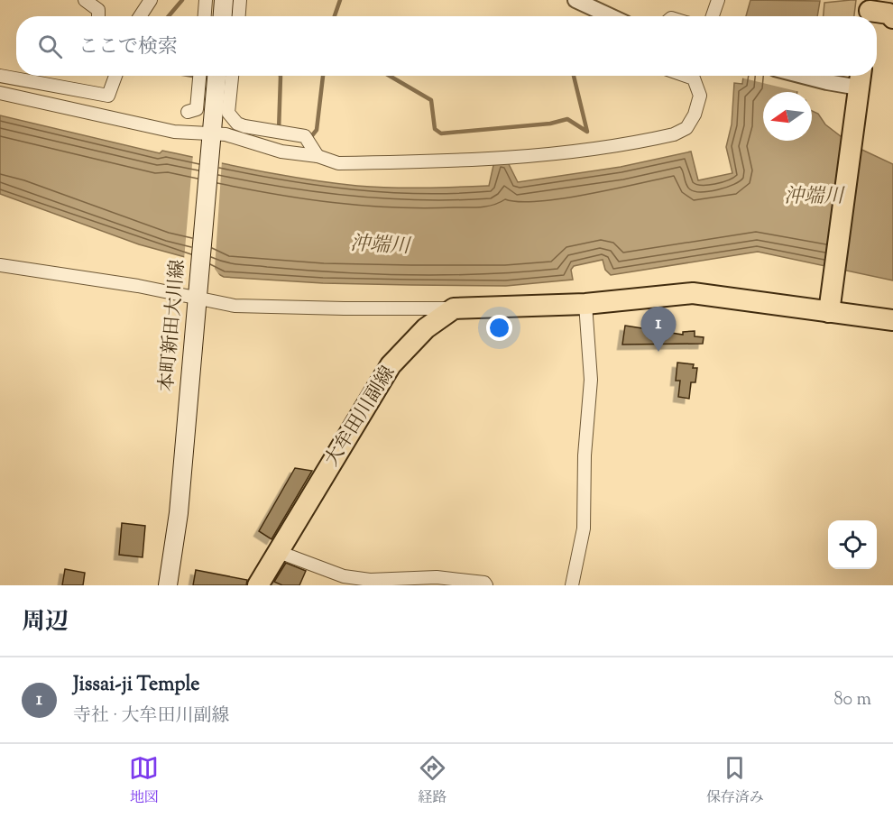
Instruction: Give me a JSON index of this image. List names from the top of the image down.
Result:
{
  "streets": {
    "main road": ["本町新田大川線", "大牟田川副線"]
  },
  "water": ["沖端川"],
  "north": "left",
  "page": {
    "search": "ここで検索",
    "pins": "1",
    "heading": "周辺",
    "list": [
      {
        "mark": "1",
        "name": "Jissai-ji Temple",
        "note": "寺社 · 大牟田川副線",
        "value": "80 m"
      }
    ],
    "nav": ["地図", "経路", "保存済み"]
  }
}
